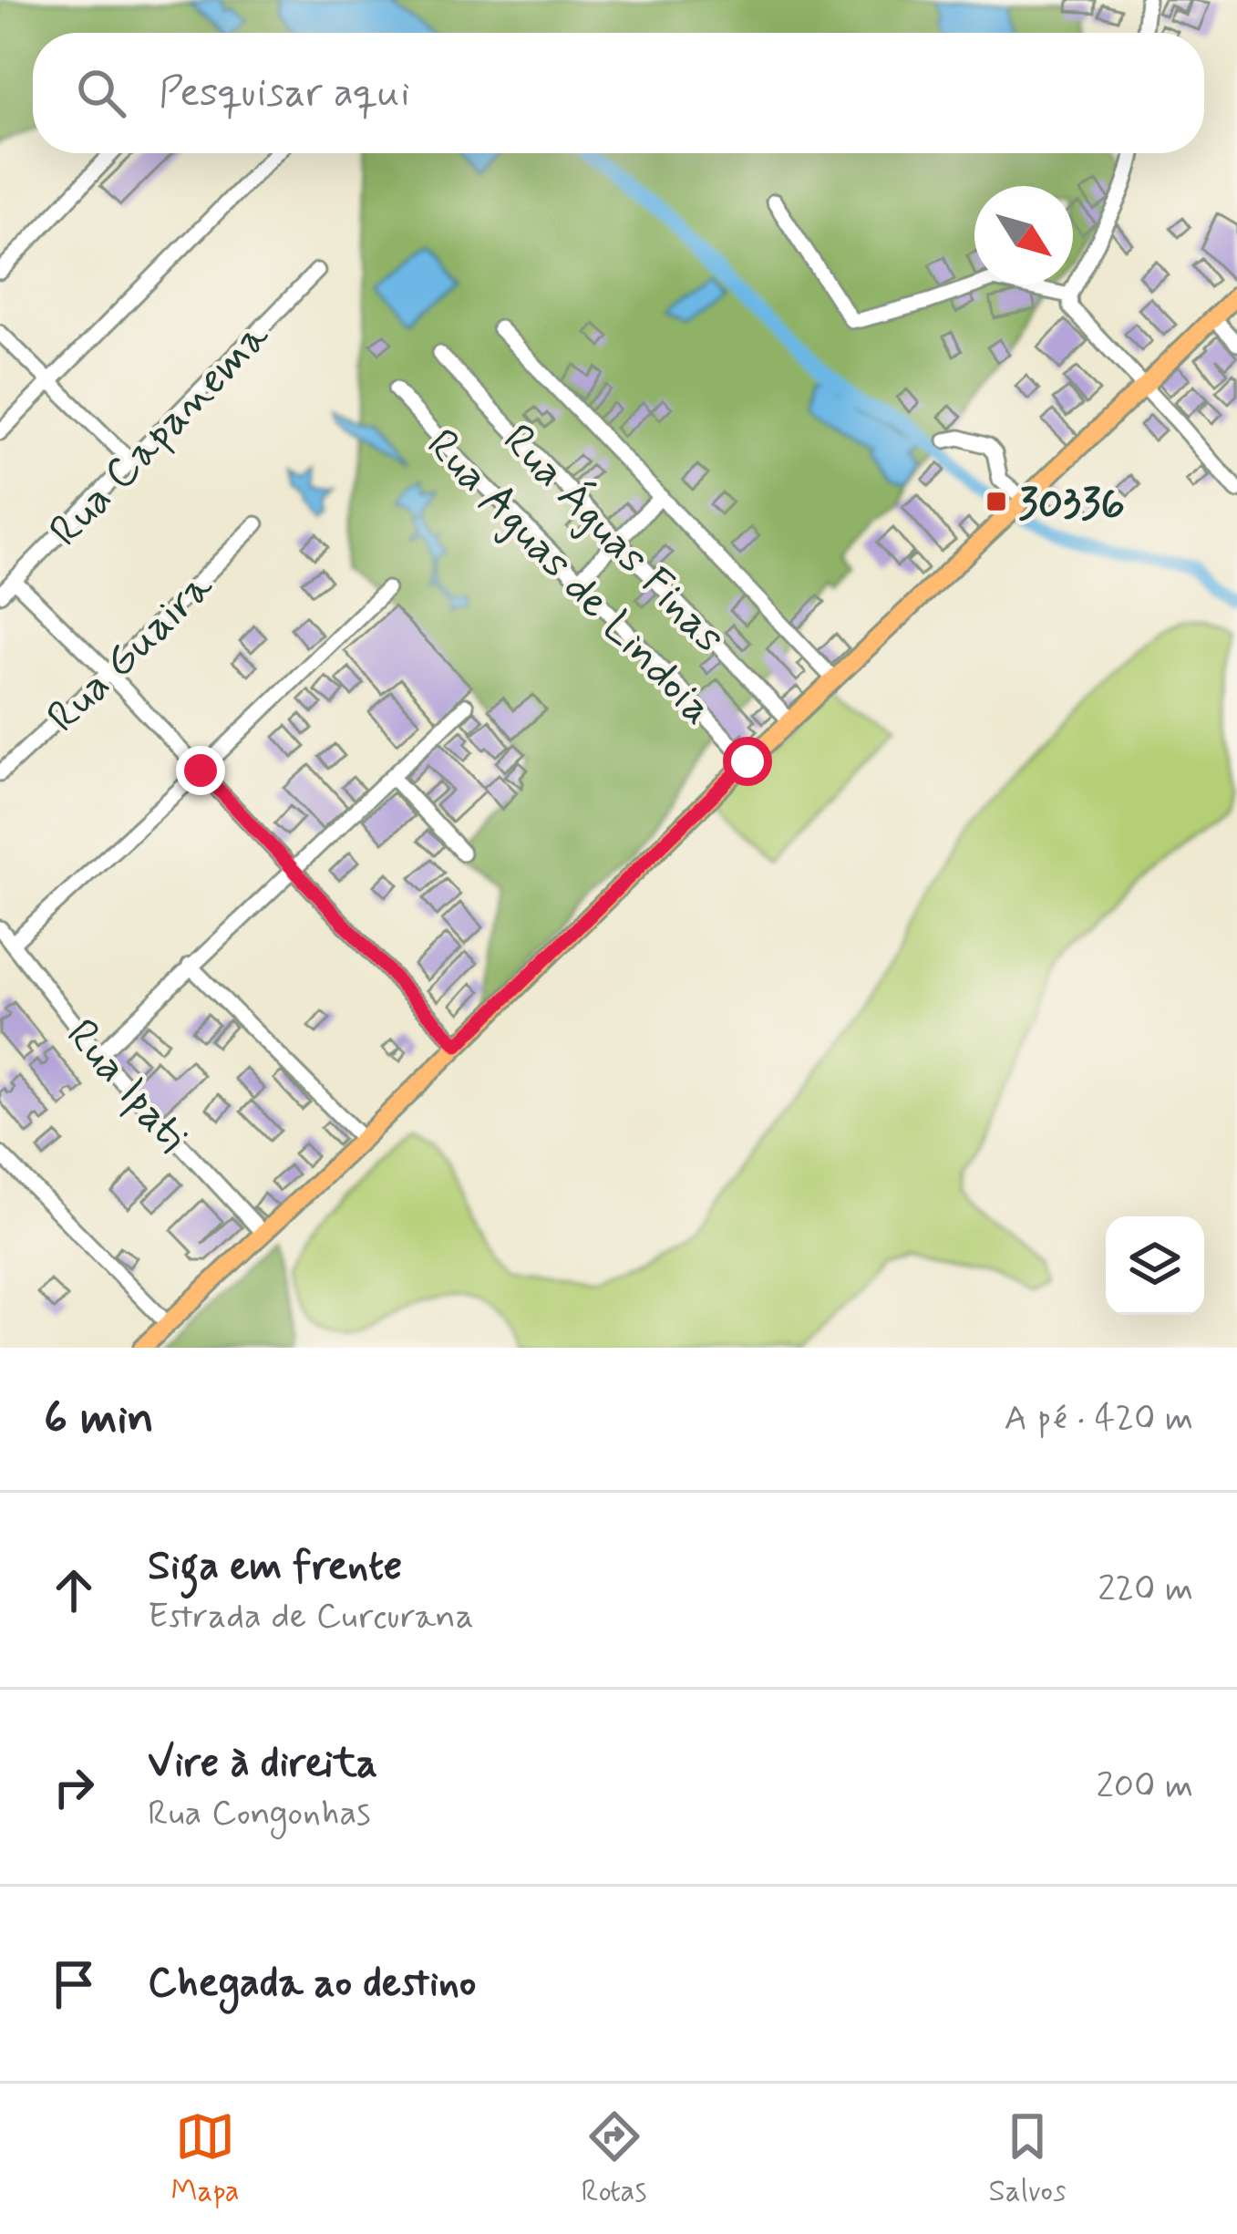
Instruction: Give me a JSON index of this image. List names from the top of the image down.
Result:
{
  "streets": {
    "street": [
      "Rua Capanema",
      "Rua Águas Finas",
      "Rua Aguas de Lindoia",
      "Rua Guaira",
      "Rua Ipati"
    ]
  },
  "places": {
    "transit": ["30336"]
  },
  "north": "bottom right",
  "page": {
    "search": "Pesquisar aqui",
    "heading": ["6 min", "A pé · 420 m"],
    "list": [
      ["Siga em frente", "Estrada de Curcurana", "220 m"],
      ["Vire à direita", "Rua Congonhas", "200 m"],
      "Chegada ao destino"
    ],
    "nav": ["Mapa", "Rotas", "Salvos"]
  }
}
